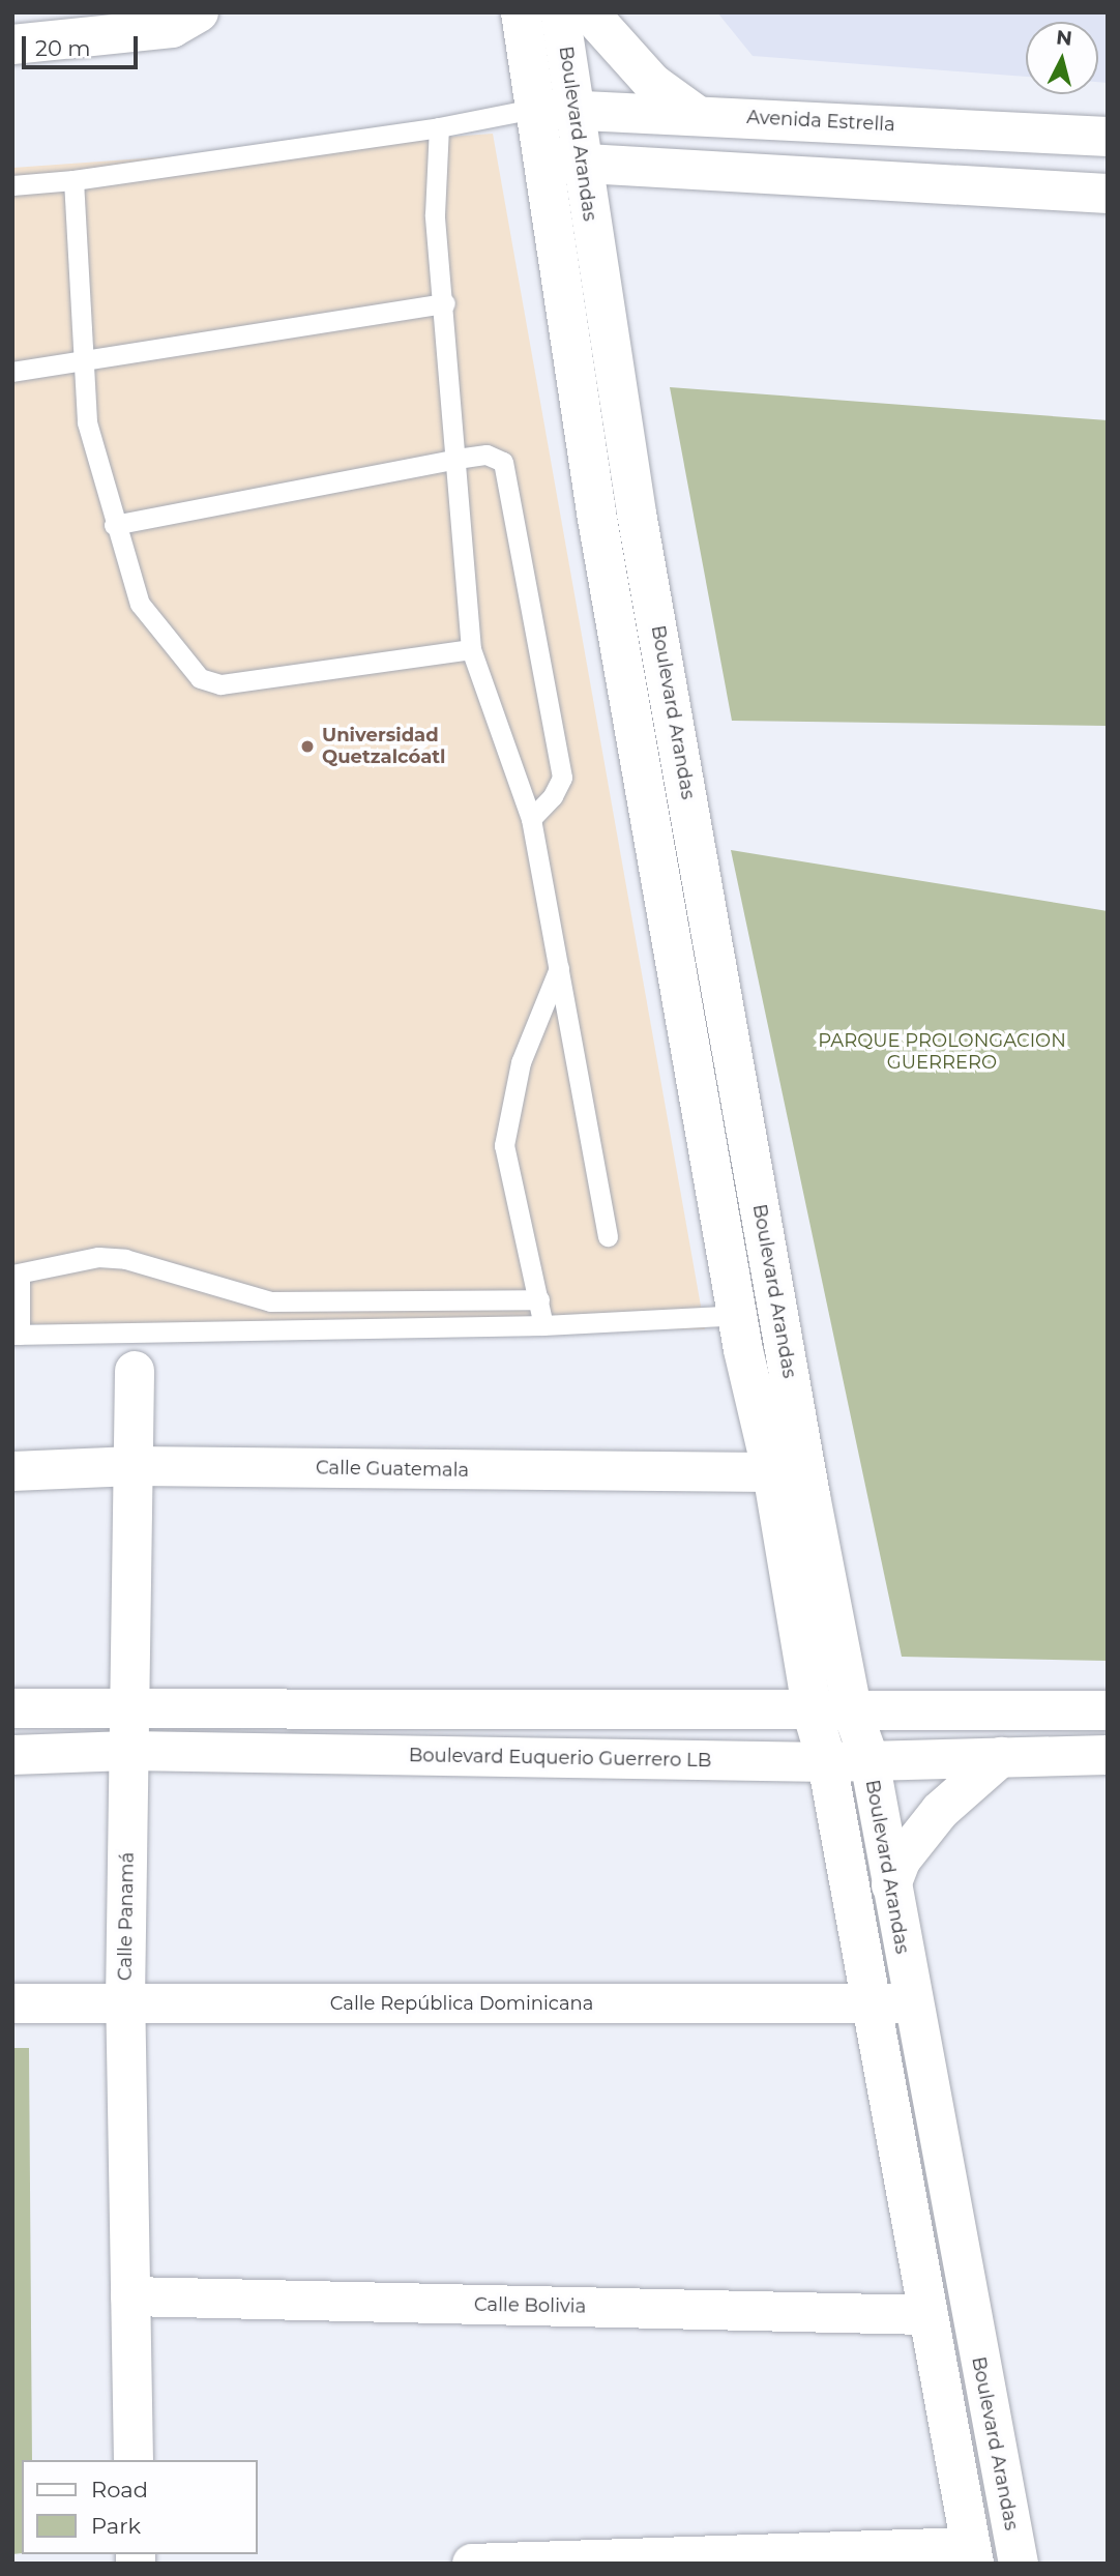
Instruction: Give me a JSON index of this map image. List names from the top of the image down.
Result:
{
  "streets": {
    "street": [
      "Avenida Estrella",
      "Boulevard Arandas",
      "Calle Guatemala",
      "Boulevard Euquerio Guerrero LB",
      "Calle Panamá",
      "Calle República Dominicana",
      "Calle Bolivia"
    ]
  },
  "crossings": [
    ["Avenida Estrella", "Boulevard Arandas"],
    ["Boulevard Arandas", "Boulevard Euquerio Guerrero LB"],
    ["Boulevard Arandas", "Calle República Dominicana"],
    ["Calle Guatemala", "Calle Panamá"],
    ["Boulevard Euquerio Guerrero LB", "Calle Panamá"],
    ["Calle Panamá", "Calle República Dominicana"],
    ["Calle Panamá", "Calle Bolivia"]
  ],
  "parks": ["PARQUE PROLONGACION GUERRERO"],
  "places": ["Universidad Quetzalcóatl"],
  "legend": ["Road", "Park"],
  "scale_bar": "20 m",
  "north": "top"
}
